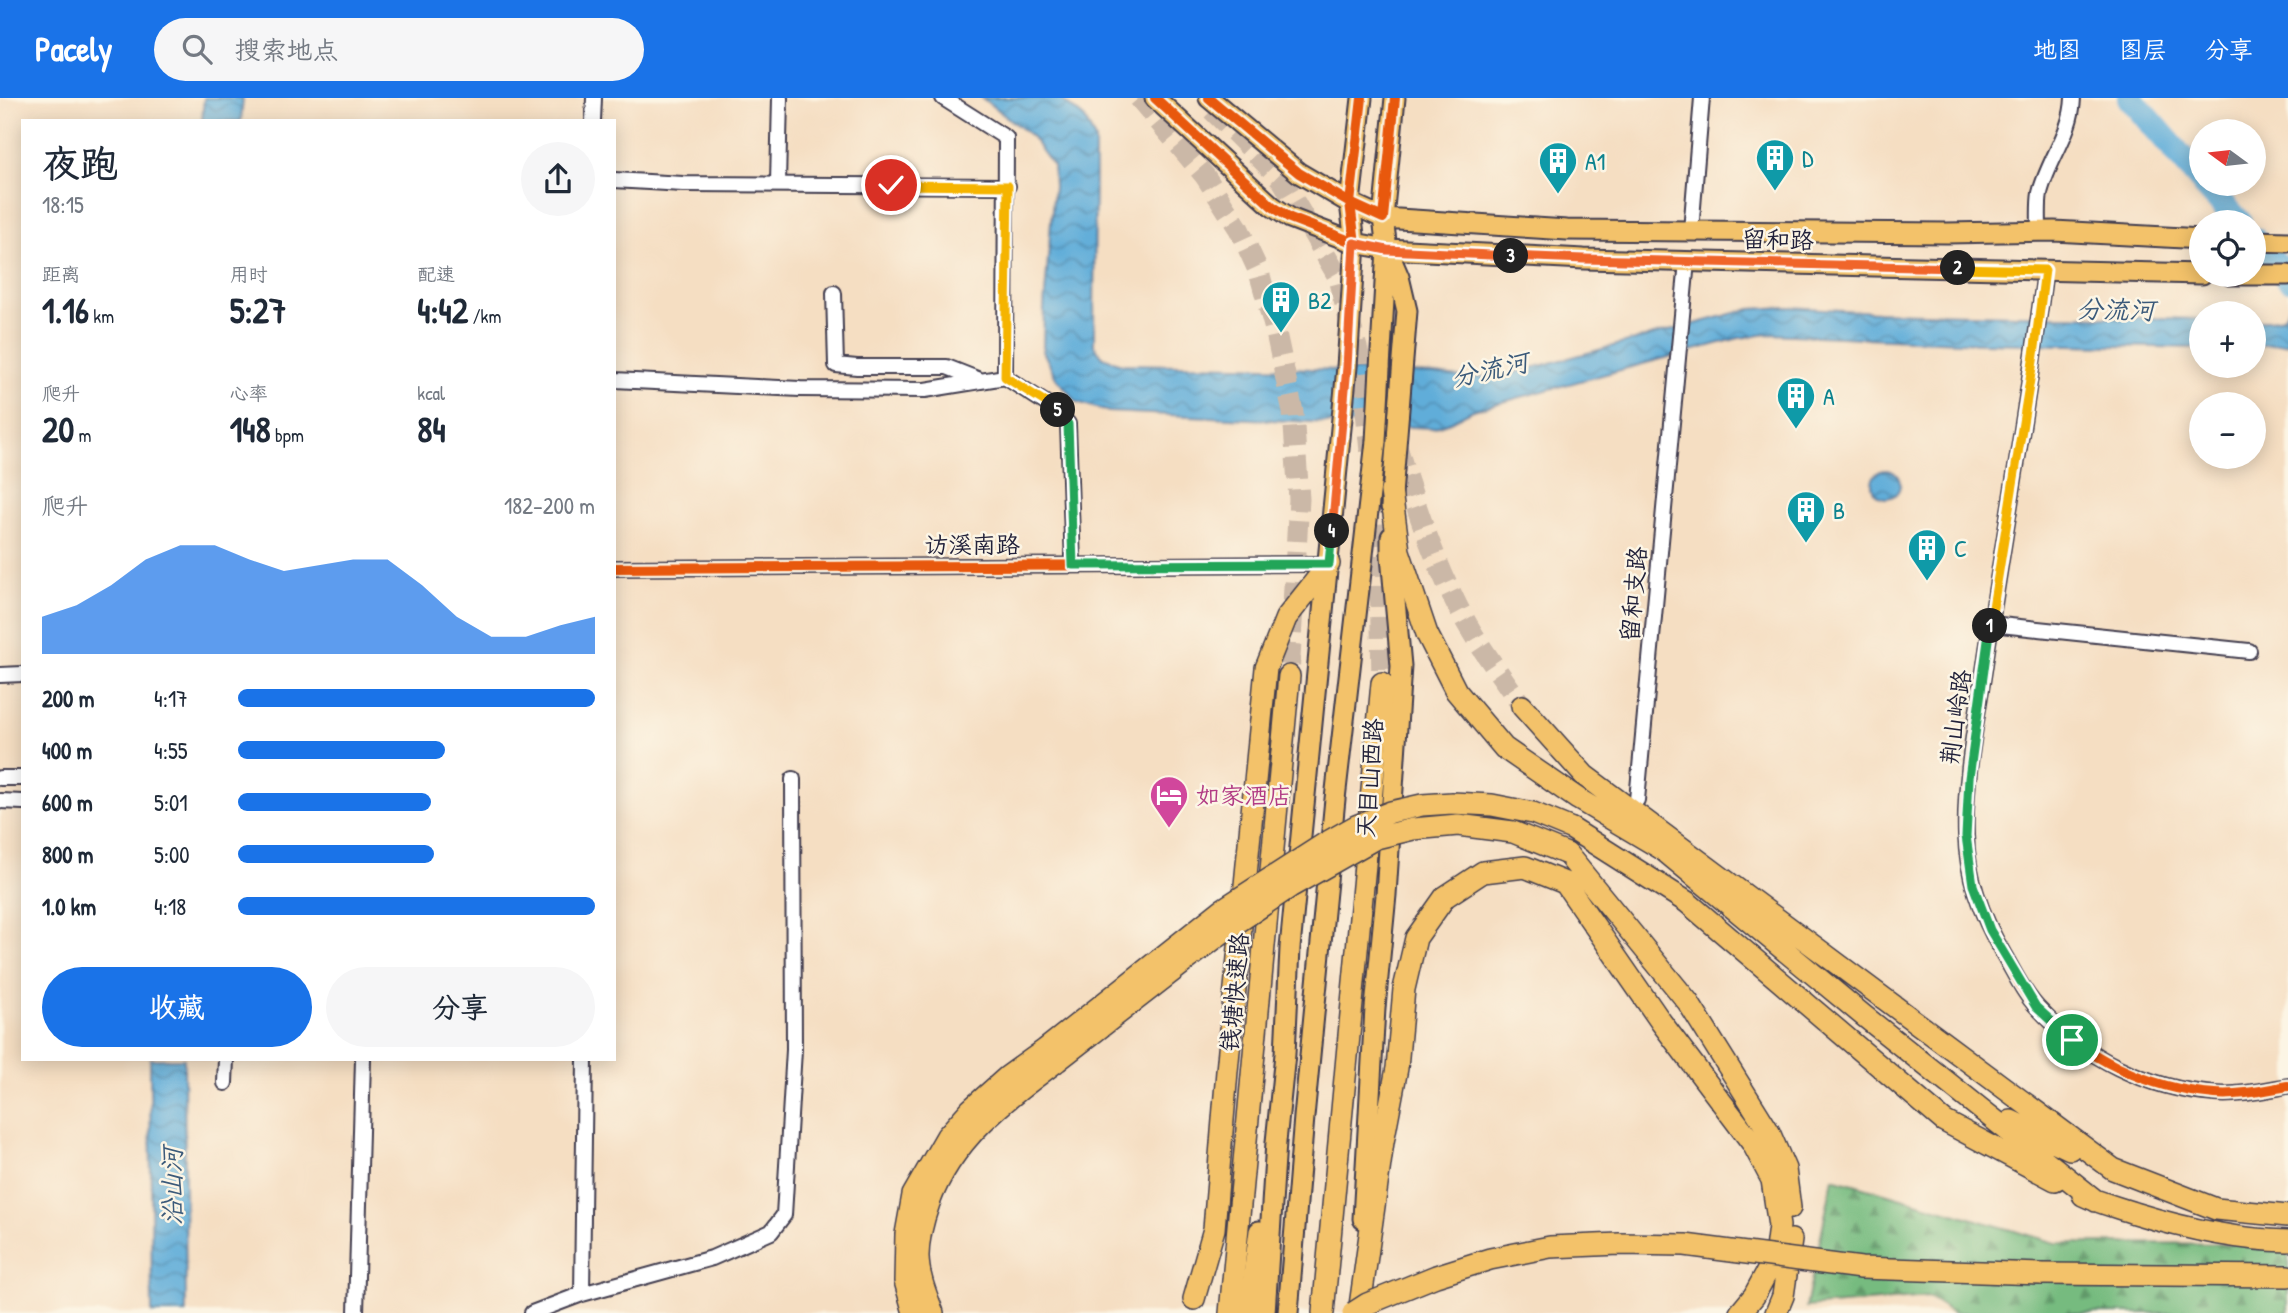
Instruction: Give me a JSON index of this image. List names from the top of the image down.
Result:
{
  "streets": {
    "highway": ["钱塘快速路"],
    "main road": ["留和路", "天目山西路"],
    "street": ["访溪南路", "留和支路", "荆山岭路"]
  },
  "crossings": [
    ["留和路", "留和支路"],
    ["留和路", "荆山岭路"],
    ["留和路", "天目山西路"]
  ],
  "water": ["分流河", "沿山河"],
  "places": {
    "building": [
      "D",
      "A1",
      "B2",
      "A",
      "B",
      "C"
    ],
    "hotel": ["如家酒店"]
  },
  "north": "left",
  "page": {
    "header": "Pacely",
    "search": "搜索地点",
    "nav": ["地图", "图层", "分享"],
    "map_buttons": ["+", "−"],
    "heading": ["夜跑", "18:15"],
    "pins": [
      "3",
      "2",
      "5",
      "4",
      "1"
    ],
    "stats": [
      ["距离", "1.16 km"],
      ["用时", "5:27"],
      ["配速", "4:42 /km"],
      ["爬升", "20 m"],
      ["心率", "148 bpm"],
      ["kcal", "84"]
    ],
    "chart": ["爬升", "182–200 m"],
    "list": [
      {
        "name": "200 m",
        "note": "4:17"
      },
      {
        "name": "400 m",
        "note": "4:55"
      },
      {
        "name": "600 m",
        "note": "5:01"
      },
      {
        "name": "800 m",
        "note": "5:00"
      },
      {
        "name": "1.0 km",
        "note": "4:18"
      }
    ],
    "buttons": ["收藏", "分享"]
  }
}
